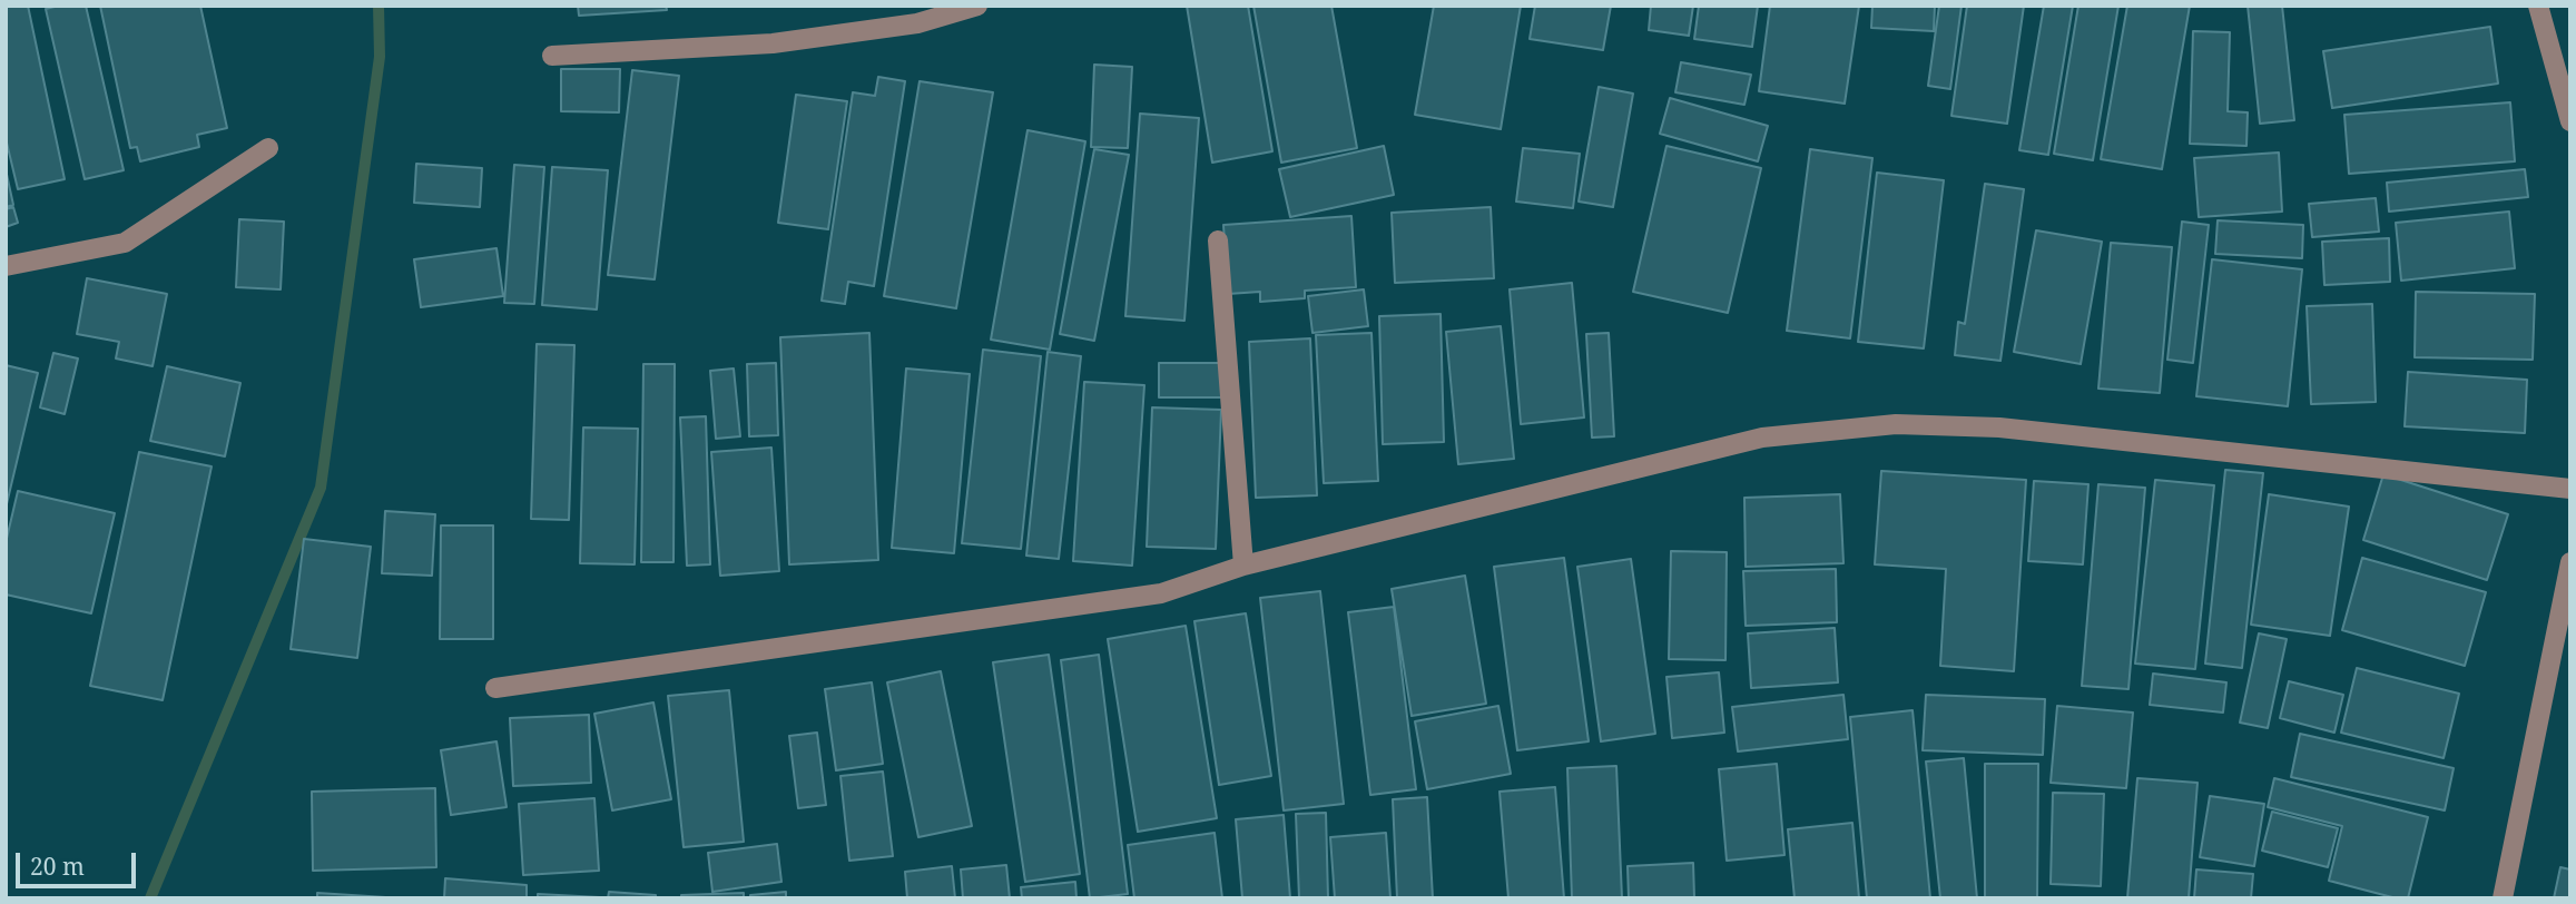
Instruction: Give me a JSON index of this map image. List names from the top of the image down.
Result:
{
  "scale_bar": "20 m"
}
